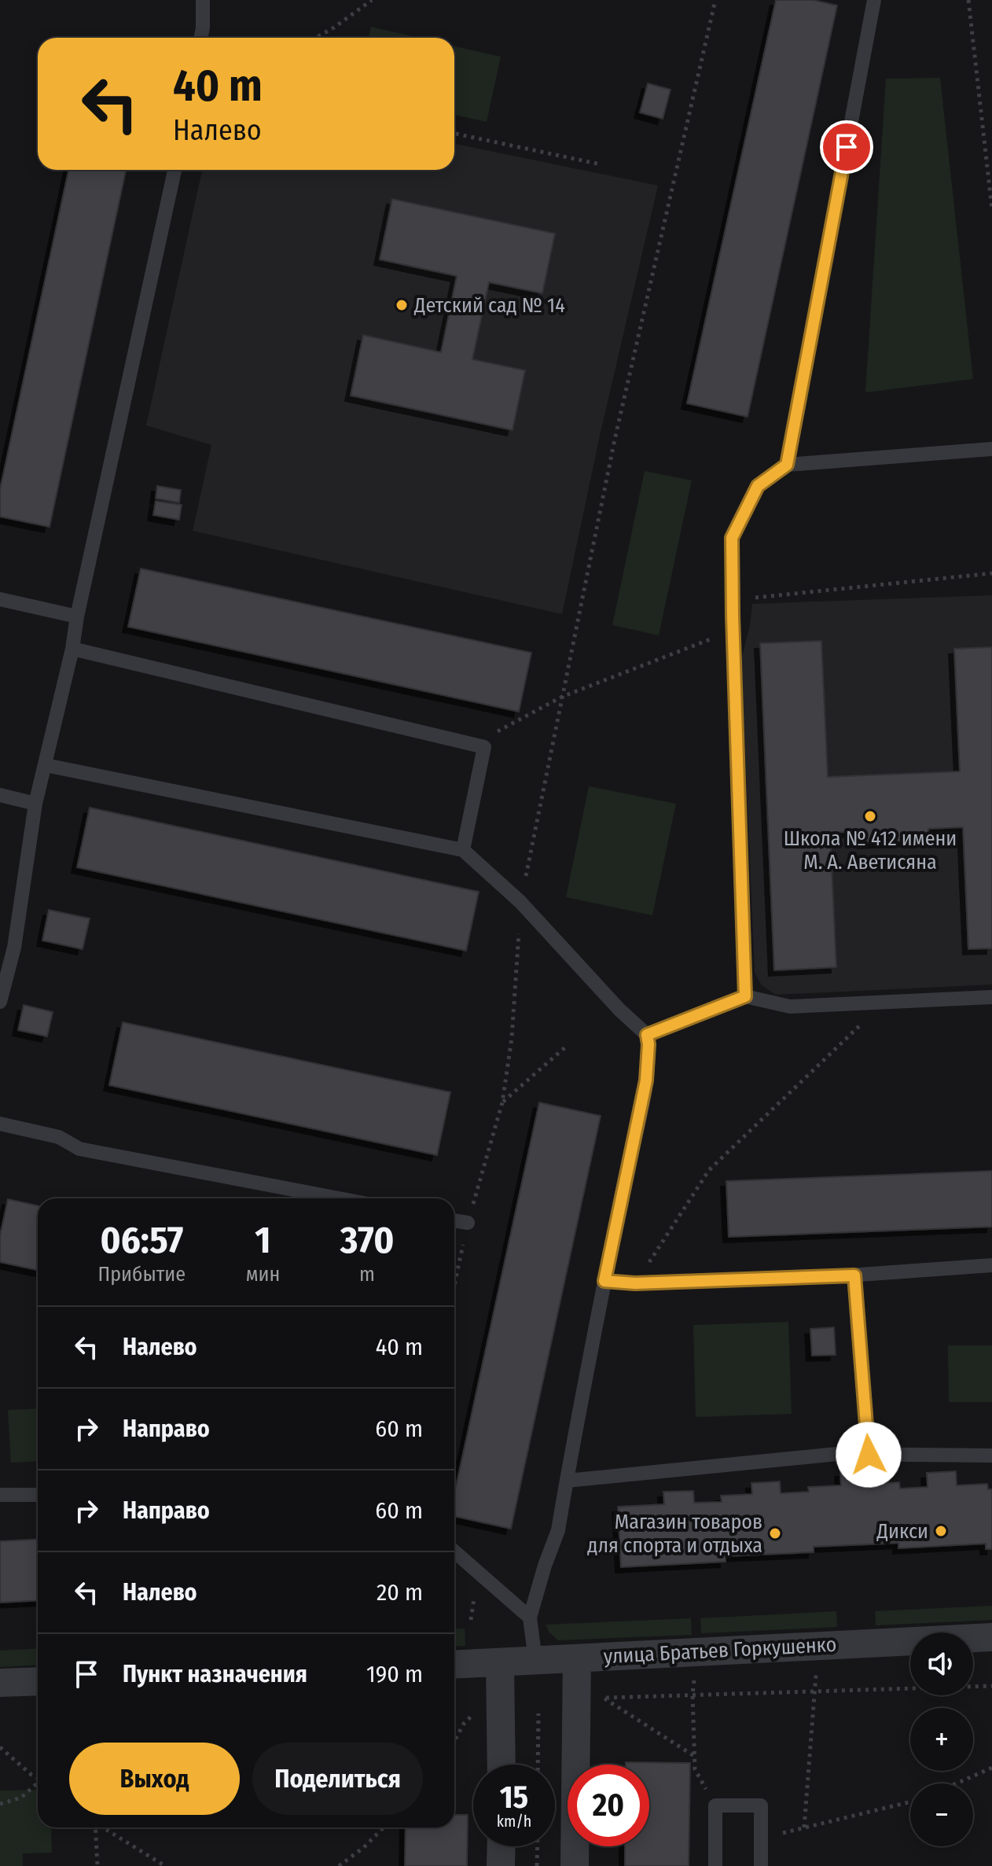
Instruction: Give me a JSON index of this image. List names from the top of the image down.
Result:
{
  "streets": {
    "street": ["улица Братьев Горкушенко"]
  },
  "places": [
    "Детский сад № 14",
    "Школа № 412 имени М. А. Аветисяна",
    "Дикси",
    "Магазин товаров для спорта и отдыха"
  ],
  "page": {
    "turn": ["40 m", "Налево"],
    "eta": [
      "06:57",
      "Прибытие",
      "1",
      "мин",
      "370",
      "m"
    ],
    "list": [
      {
        "name": "Налево",
        "value": "40 m"
      },
      {
        "name": "Направо",
        "value": "60 m"
      },
      {
        "name": "Направо",
        "value": "60 m"
      },
      {
        "name": "Налево",
        "value": "20 m"
      },
      {
        "name": "Пункт назначения",
        "value": "190 m"
      }
    ],
    "map_buttons": ["+", "−"],
    "buttons": ["Выход", "Поделиться"],
    "speed": "15 km/h",
    "limit": "20"
  }
}
